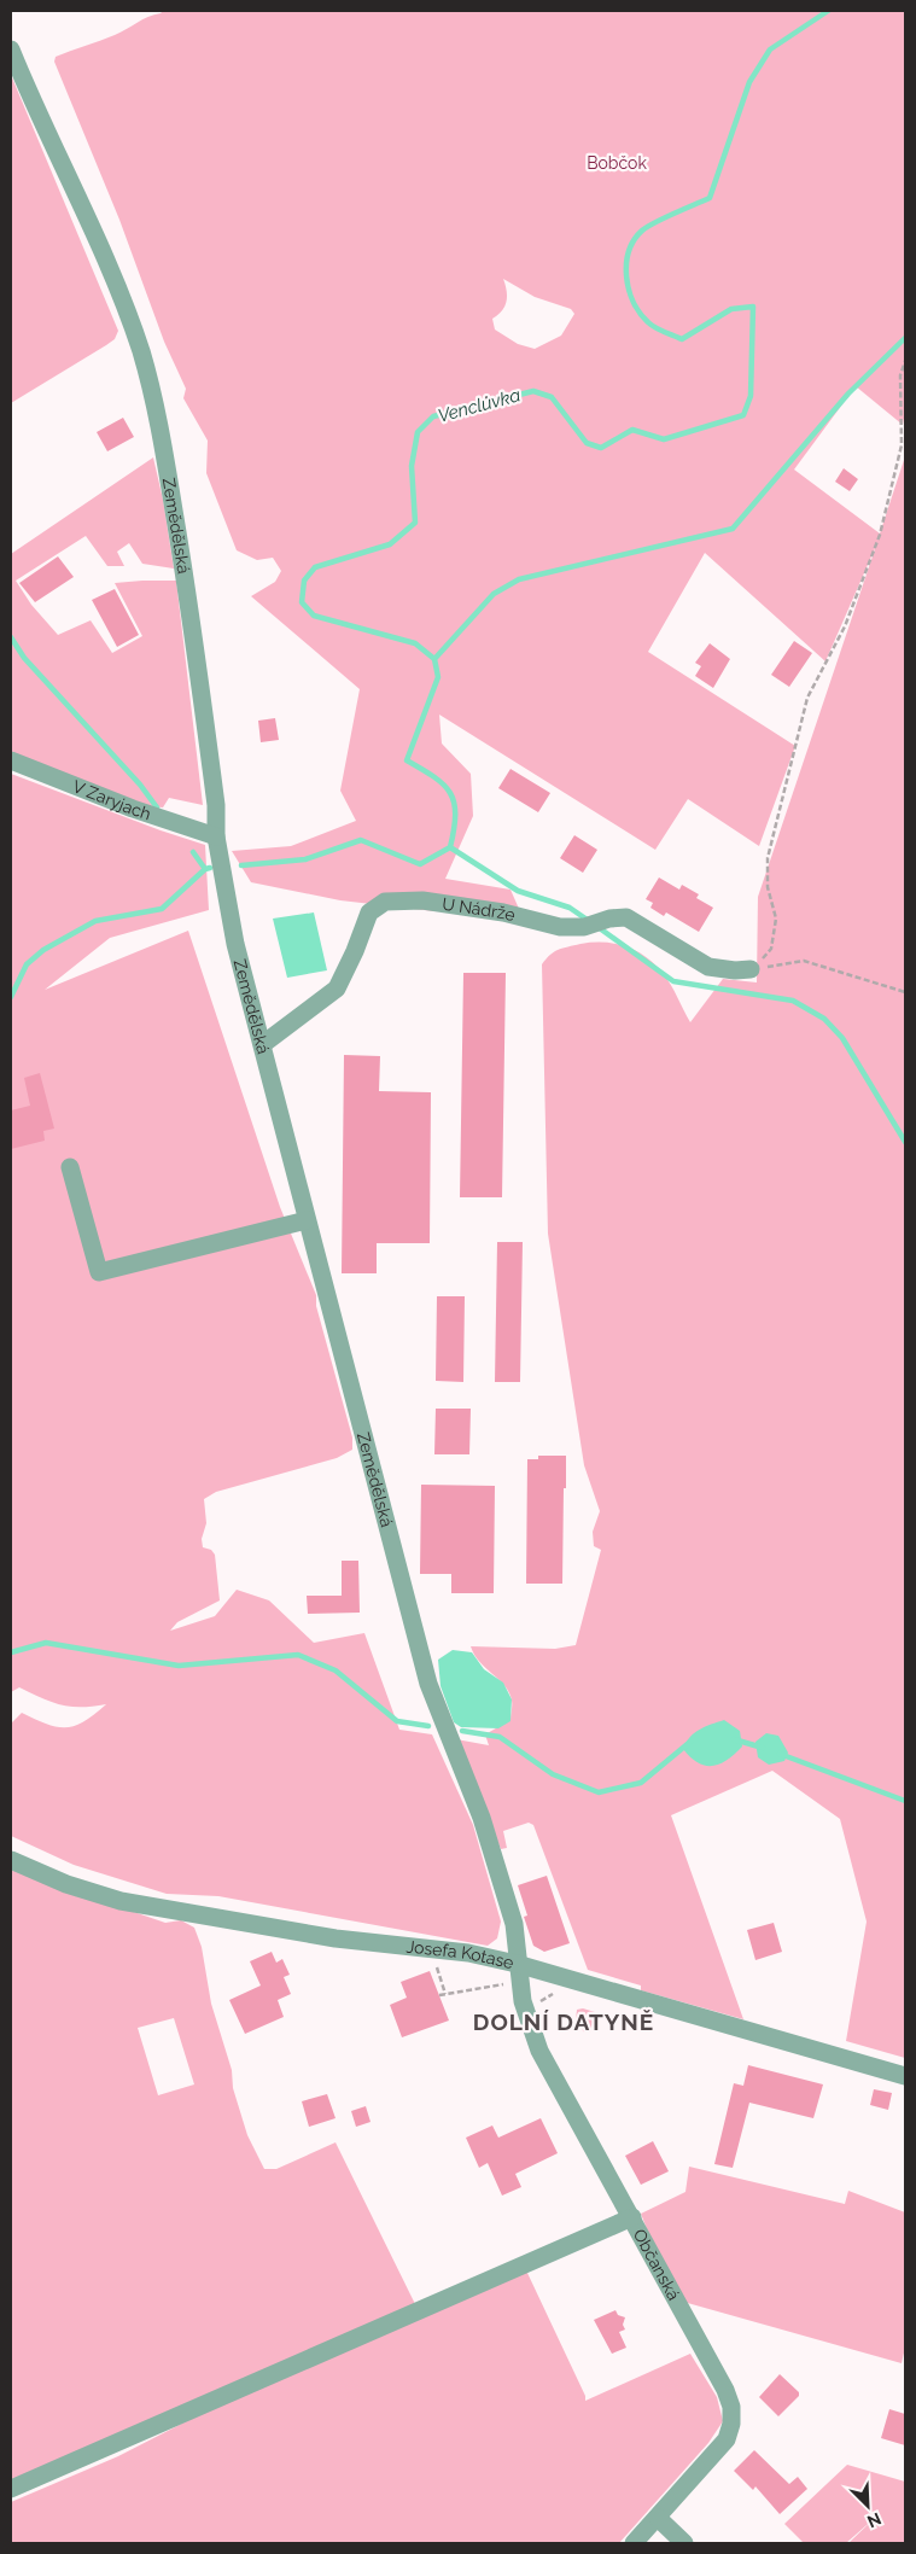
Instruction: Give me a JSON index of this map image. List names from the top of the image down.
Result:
{
  "streets": {
    "street": [
      "Zemědělská",
      "V Zaryjach",
      "U Nádrže",
      "Josefa Kotase",
      "Občanská"
    ]
  },
  "crossings": [
    ["Zemědělská", "V Zaryjach"],
    ["Zemědělská", "U Nádrže"],
    ["Zemědělská", "Josefa Kotase"],
    ["Zemědělská", "Občanská"],
    ["Josefa Kotase", "Občanská"]
  ],
  "districts": ["DOLNÍ DATYNĚ"],
  "water": ["Venclůvka"],
  "parks": ["Bobčok"],
  "north": "bottom right"
}
